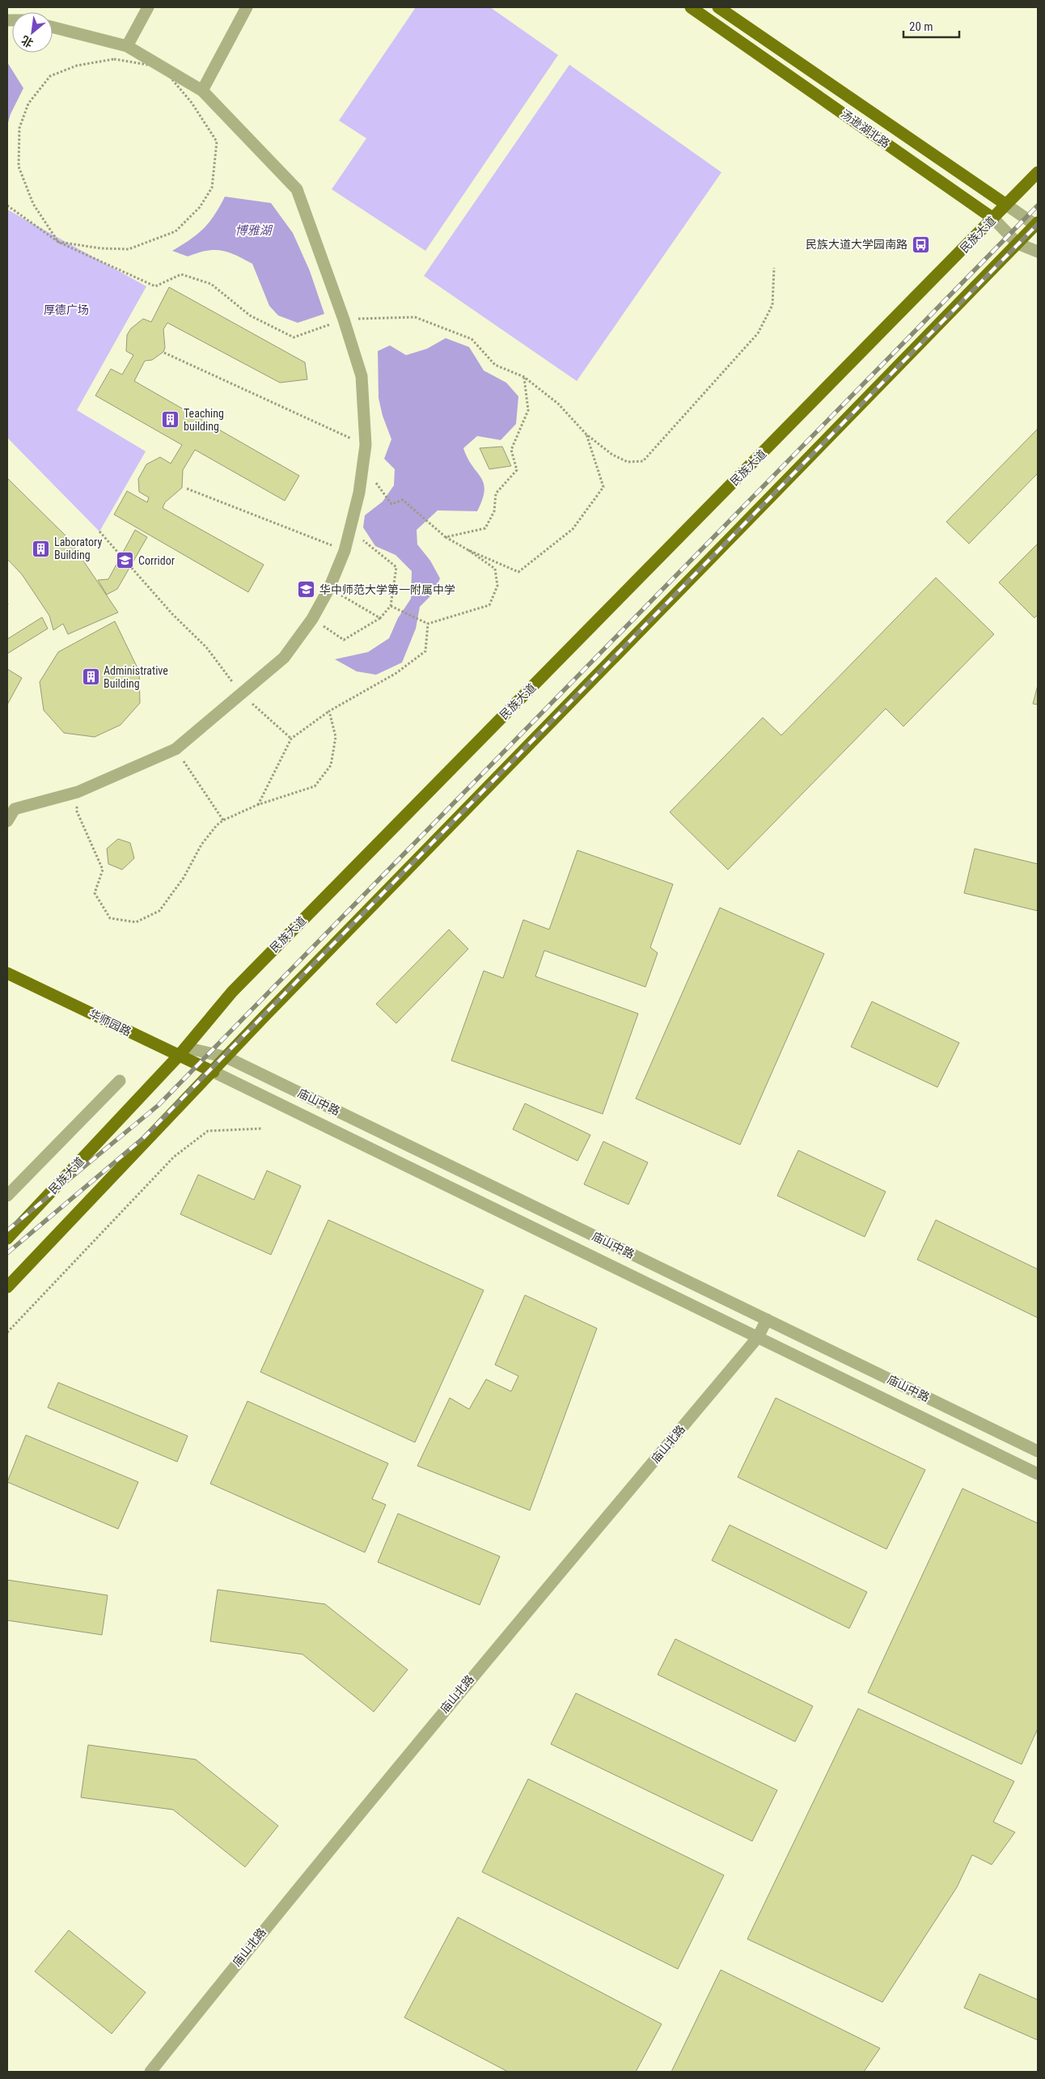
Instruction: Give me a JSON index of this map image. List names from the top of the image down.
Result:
{
  "streets": {
    "main road": ["汤逊湖北路", "民族大道", "华师园路"],
    "street": ["庙山中路", "庙山北路"]
  },
  "crossings": [
    ["汤逊湖北路", "民族大道"],
    ["民族大道", "华师园路"],
    ["民族大道", "庙山中路"],
    ["华师园路", "庙山中路"],
    ["庙山中路", "庙山北路"]
  ],
  "water": ["博雅湖"],
  "parks": ["厚德广场"],
  "places": {
    "bus stop": ["民族大道大学园南路"],
    "building": ["Teaching building", "Laboratory Building", "Administrative Building"],
    "school or university": ["Corridor", "华中师范大学第一附属中学"]
  },
  "scale_bar": "20 m",
  "north": "bottom left"
}
